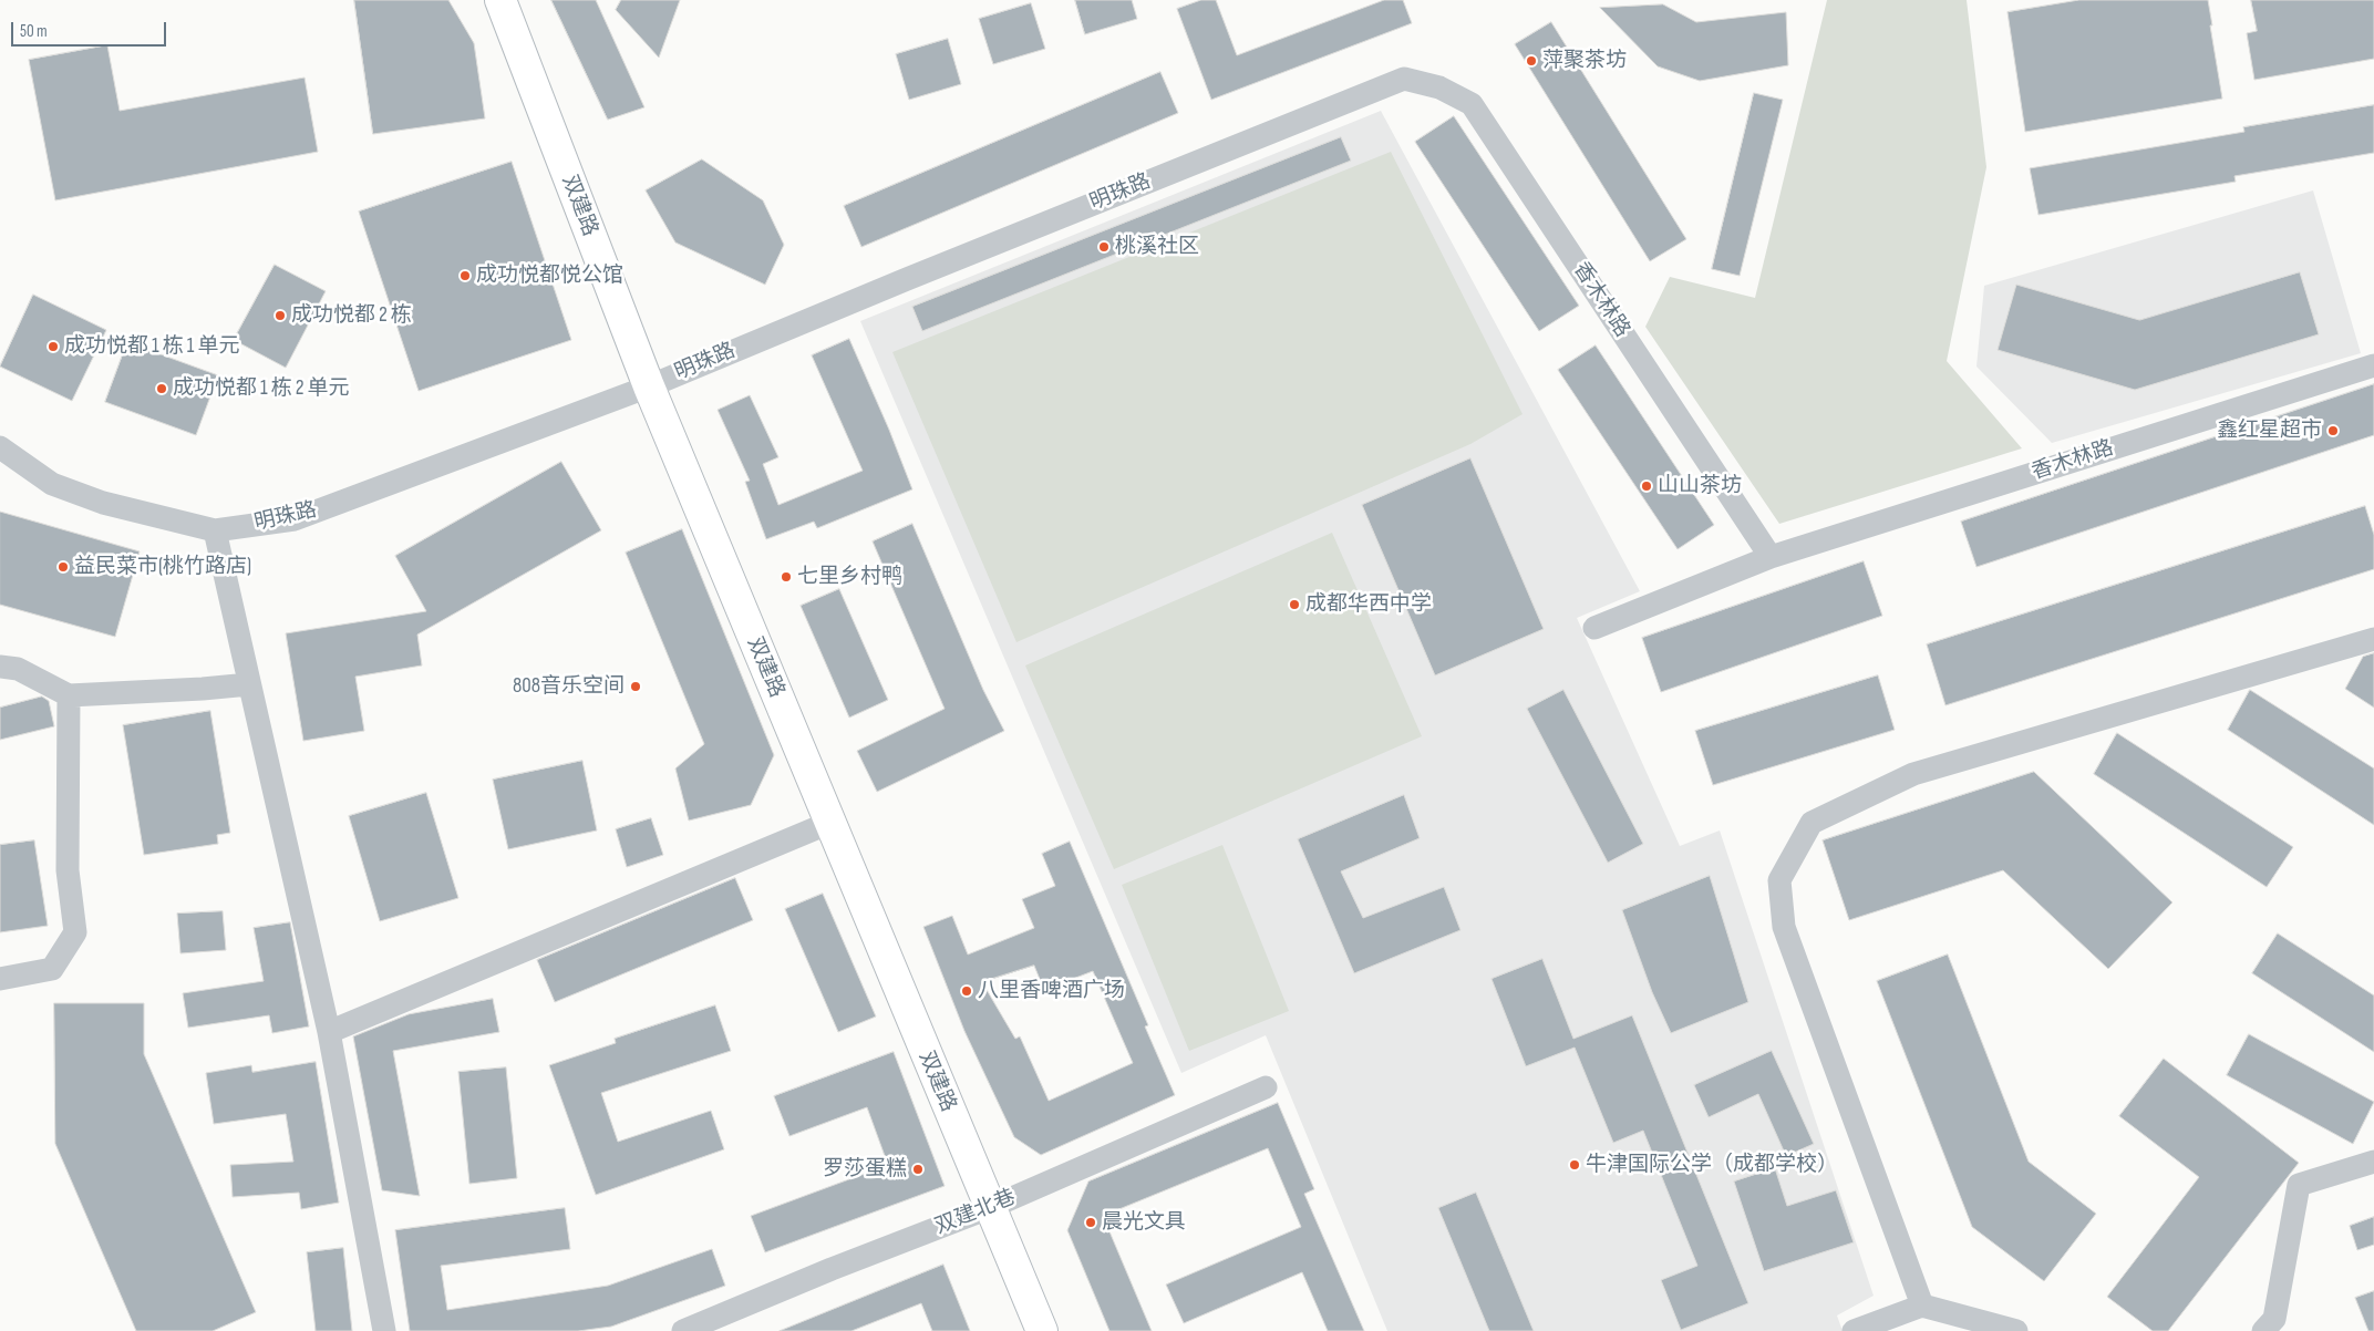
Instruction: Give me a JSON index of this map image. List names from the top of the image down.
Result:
{
  "streets": {
    "street": [
      "明珠路",
      "双建路",
      "香木林路",
      "双建北巷"
    ]
  },
  "crossings": [
    ["明珠路", "双建路"],
    ["明珠路", "香木林路"],
    ["双建路", "双建北巷"]
  ],
  "places": [
    "萍聚茶坊",
    "桃溪社区",
    "成功悦都悦公馆",
    "成功悦都 2 栋",
    "成功悦都 1 栋 1 单元",
    "成功悦都 1 栋 2 单元",
    "鑫红星超市",
    "山山茶坊",
    "益民菜市(桃竹路店)",
    "七里乡村鸭",
    "成都华西中学",
    "808音乐空间",
    "八里香啤酒广场",
    "牛津国际公学（成都学校）",
    "罗莎蛋糕",
    "晨光文具"
  ],
  "scale_bar": "50 m"
}
